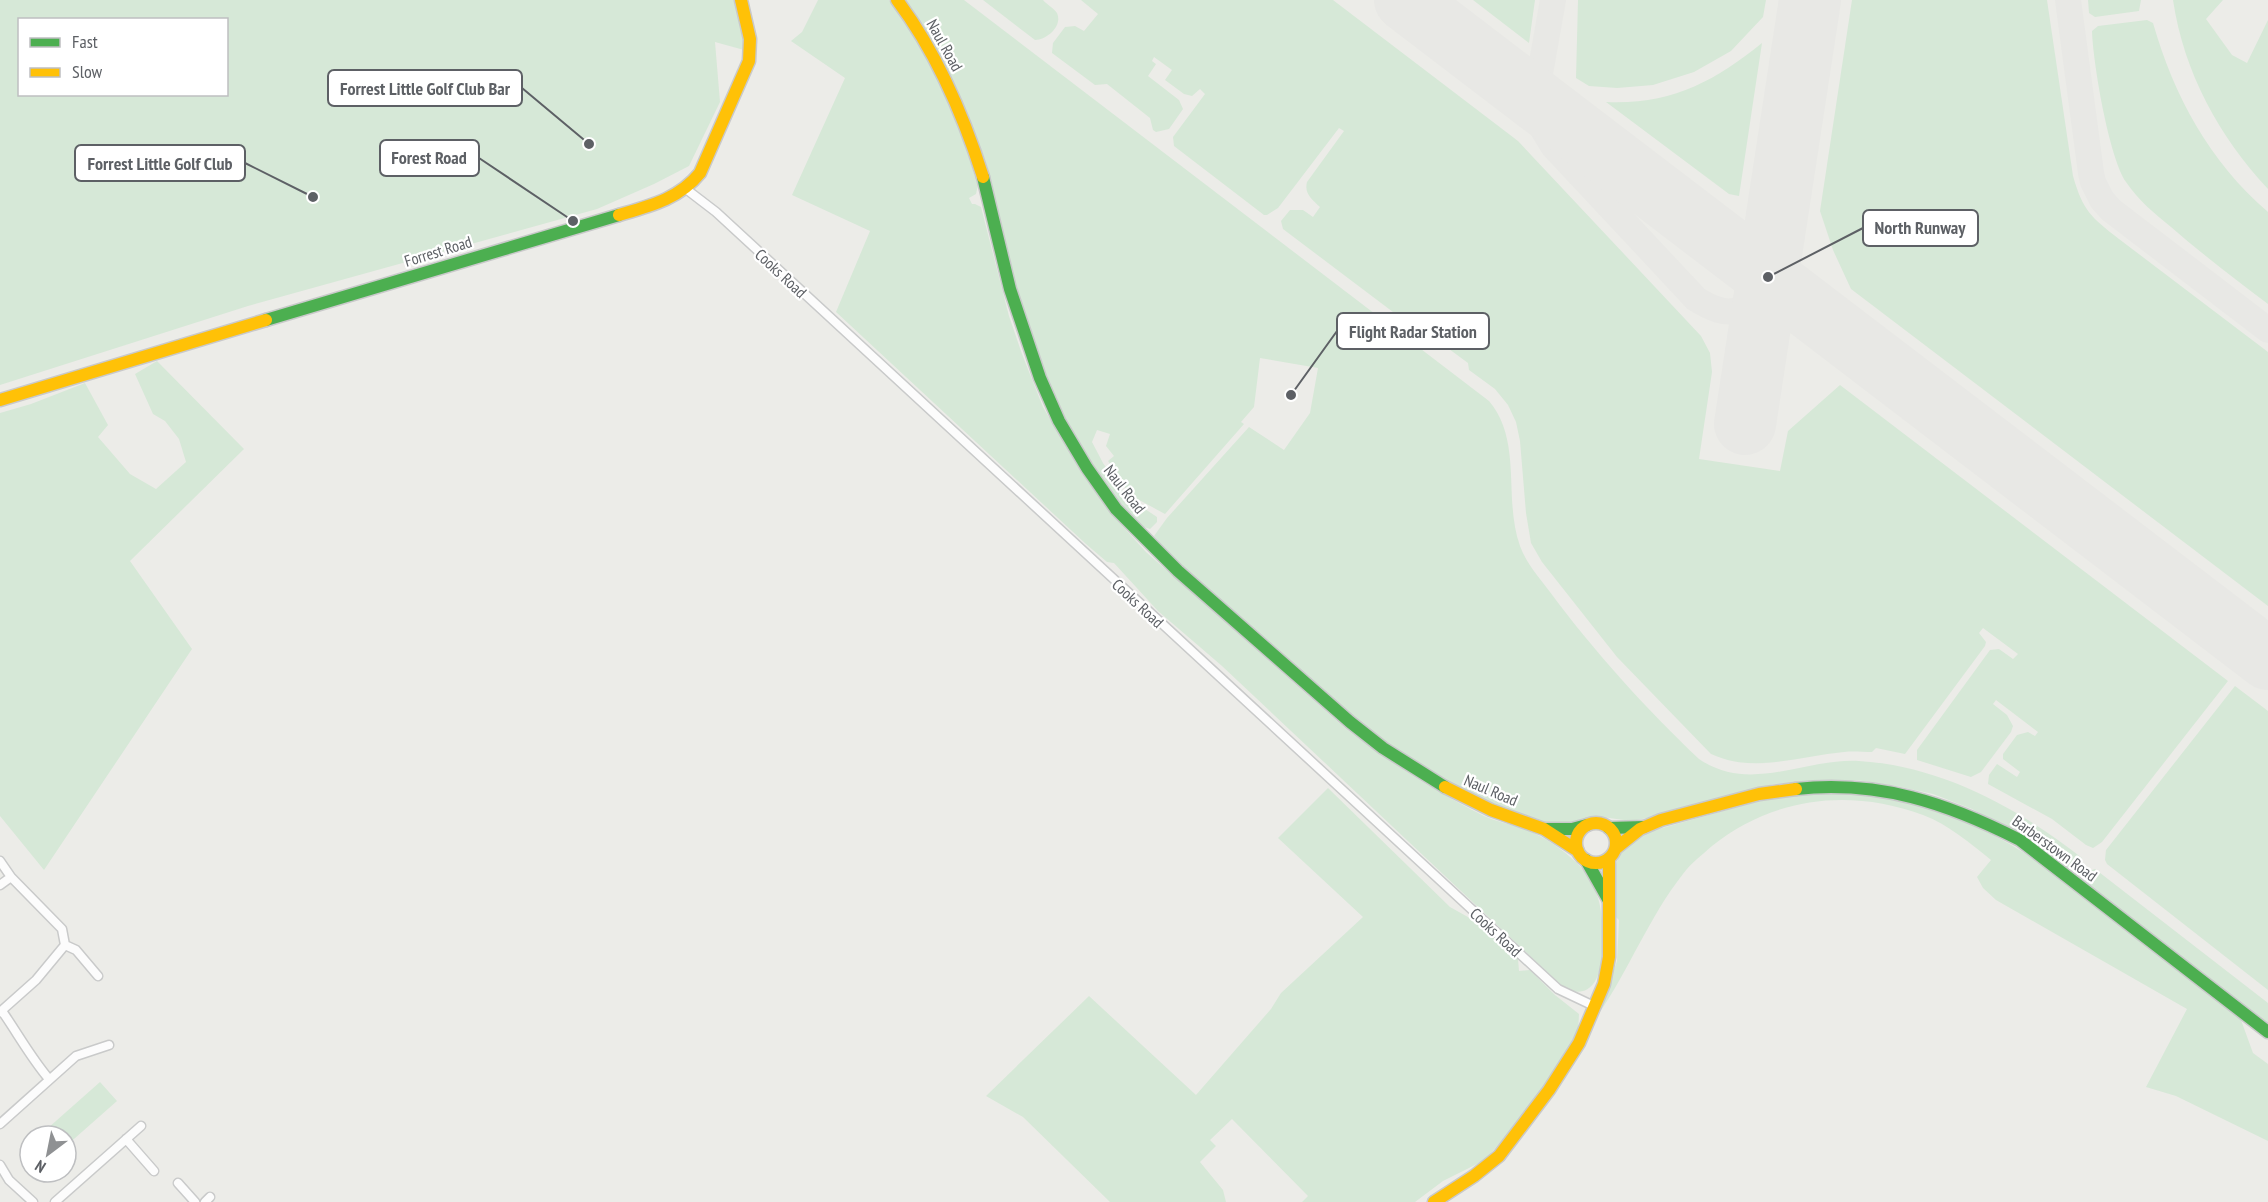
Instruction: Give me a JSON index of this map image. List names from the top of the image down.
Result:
{
  "streets": {
    "street": [
      "Naul Road",
      "Forrest Road",
      "Cooks Road",
      "Barberstown Road"
    ]
  },
  "crossings": [
    ["Naul Road", "Cooks Road"],
    ["Naul Road", "Barberstown Road"],
    ["Forrest Road", "Cooks Road"]
  ],
  "places": [
    "Forrest Little Golf Club Bar",
    "Forrest Little Golf Club",
    "Forest Road",
    "North Runway",
    "Flight Radar Station"
  ],
  "legend": ["Fast", "Slow"],
  "north": "bottom left"
}
